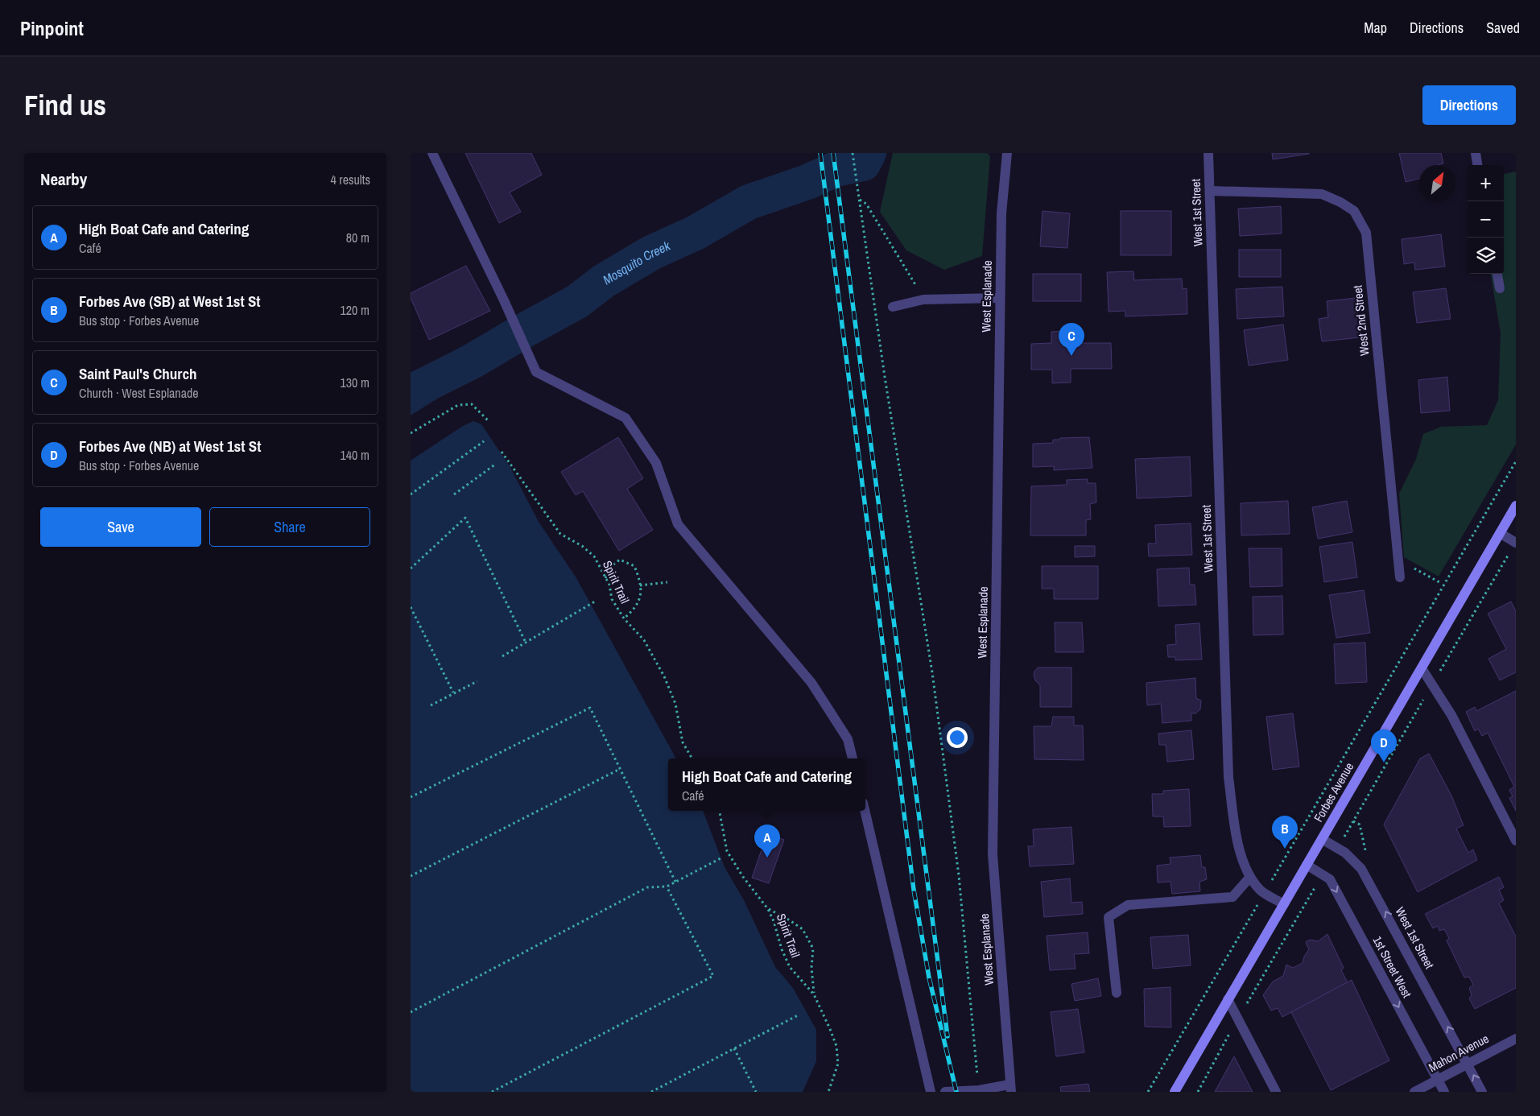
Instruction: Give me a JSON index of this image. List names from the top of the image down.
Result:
{
  "streets": {
    "main road": ["Forbes Avenue"],
    "street": [
      "West 1st Street",
      "West Esplanade",
      "West 2nd Street",
      "1st Street West",
      "Mahon Avenue"
    ],
    "path": ["Spirit Trail"]
  },
  "crossings": [
    ["West 1st Street", "West 2nd Street"],
    ["West 1st Street", "Forbes Avenue"],
    ["West 1st Street", "Mahon Avenue"],
    ["Forbes Avenue", "1st Street West"],
    ["1st Street West", "Mahon Avenue"]
  ],
  "one_way": ["1st Street West"],
  "water": ["Mosquito Creek"],
  "north": "top right",
  "page": {
    "header": "Pinpoint",
    "nav": ["Map", "Directions", "Saved"],
    "buttons": [
      "Directions",
      ["Save", "Share"]
    ],
    "title": "Find us",
    "heading": ["Nearby", "4 results"],
    "map_buttons": ["+", "−"],
    "list": [
      {
        "mark": "A",
        "name": "High Boat Cafe and Catering",
        "note": "Café",
        "value": "80 m"
      },
      {
        "mark": "B",
        "name": "Forbes Ave (SB) at West 1st St",
        "note": "Bus stop · Forbes Avenue",
        "value": "120 m"
      },
      {
        "mark": "C",
        "name": "Saint Paul's Church",
        "note": "Church · West Esplanade",
        "value": "130 m"
      },
      {
        "mark": "D",
        "name": "Forbes Ave (NB) at West 1st St",
        "note": "Bus stop · Forbes Avenue",
        "value": "140 m"
      }
    ],
    "pins": [
      "C",
      "D",
      "B",
      "A"
    ],
    "popup": ["High Boat Cafe and Catering", "Café"]
  }
}
